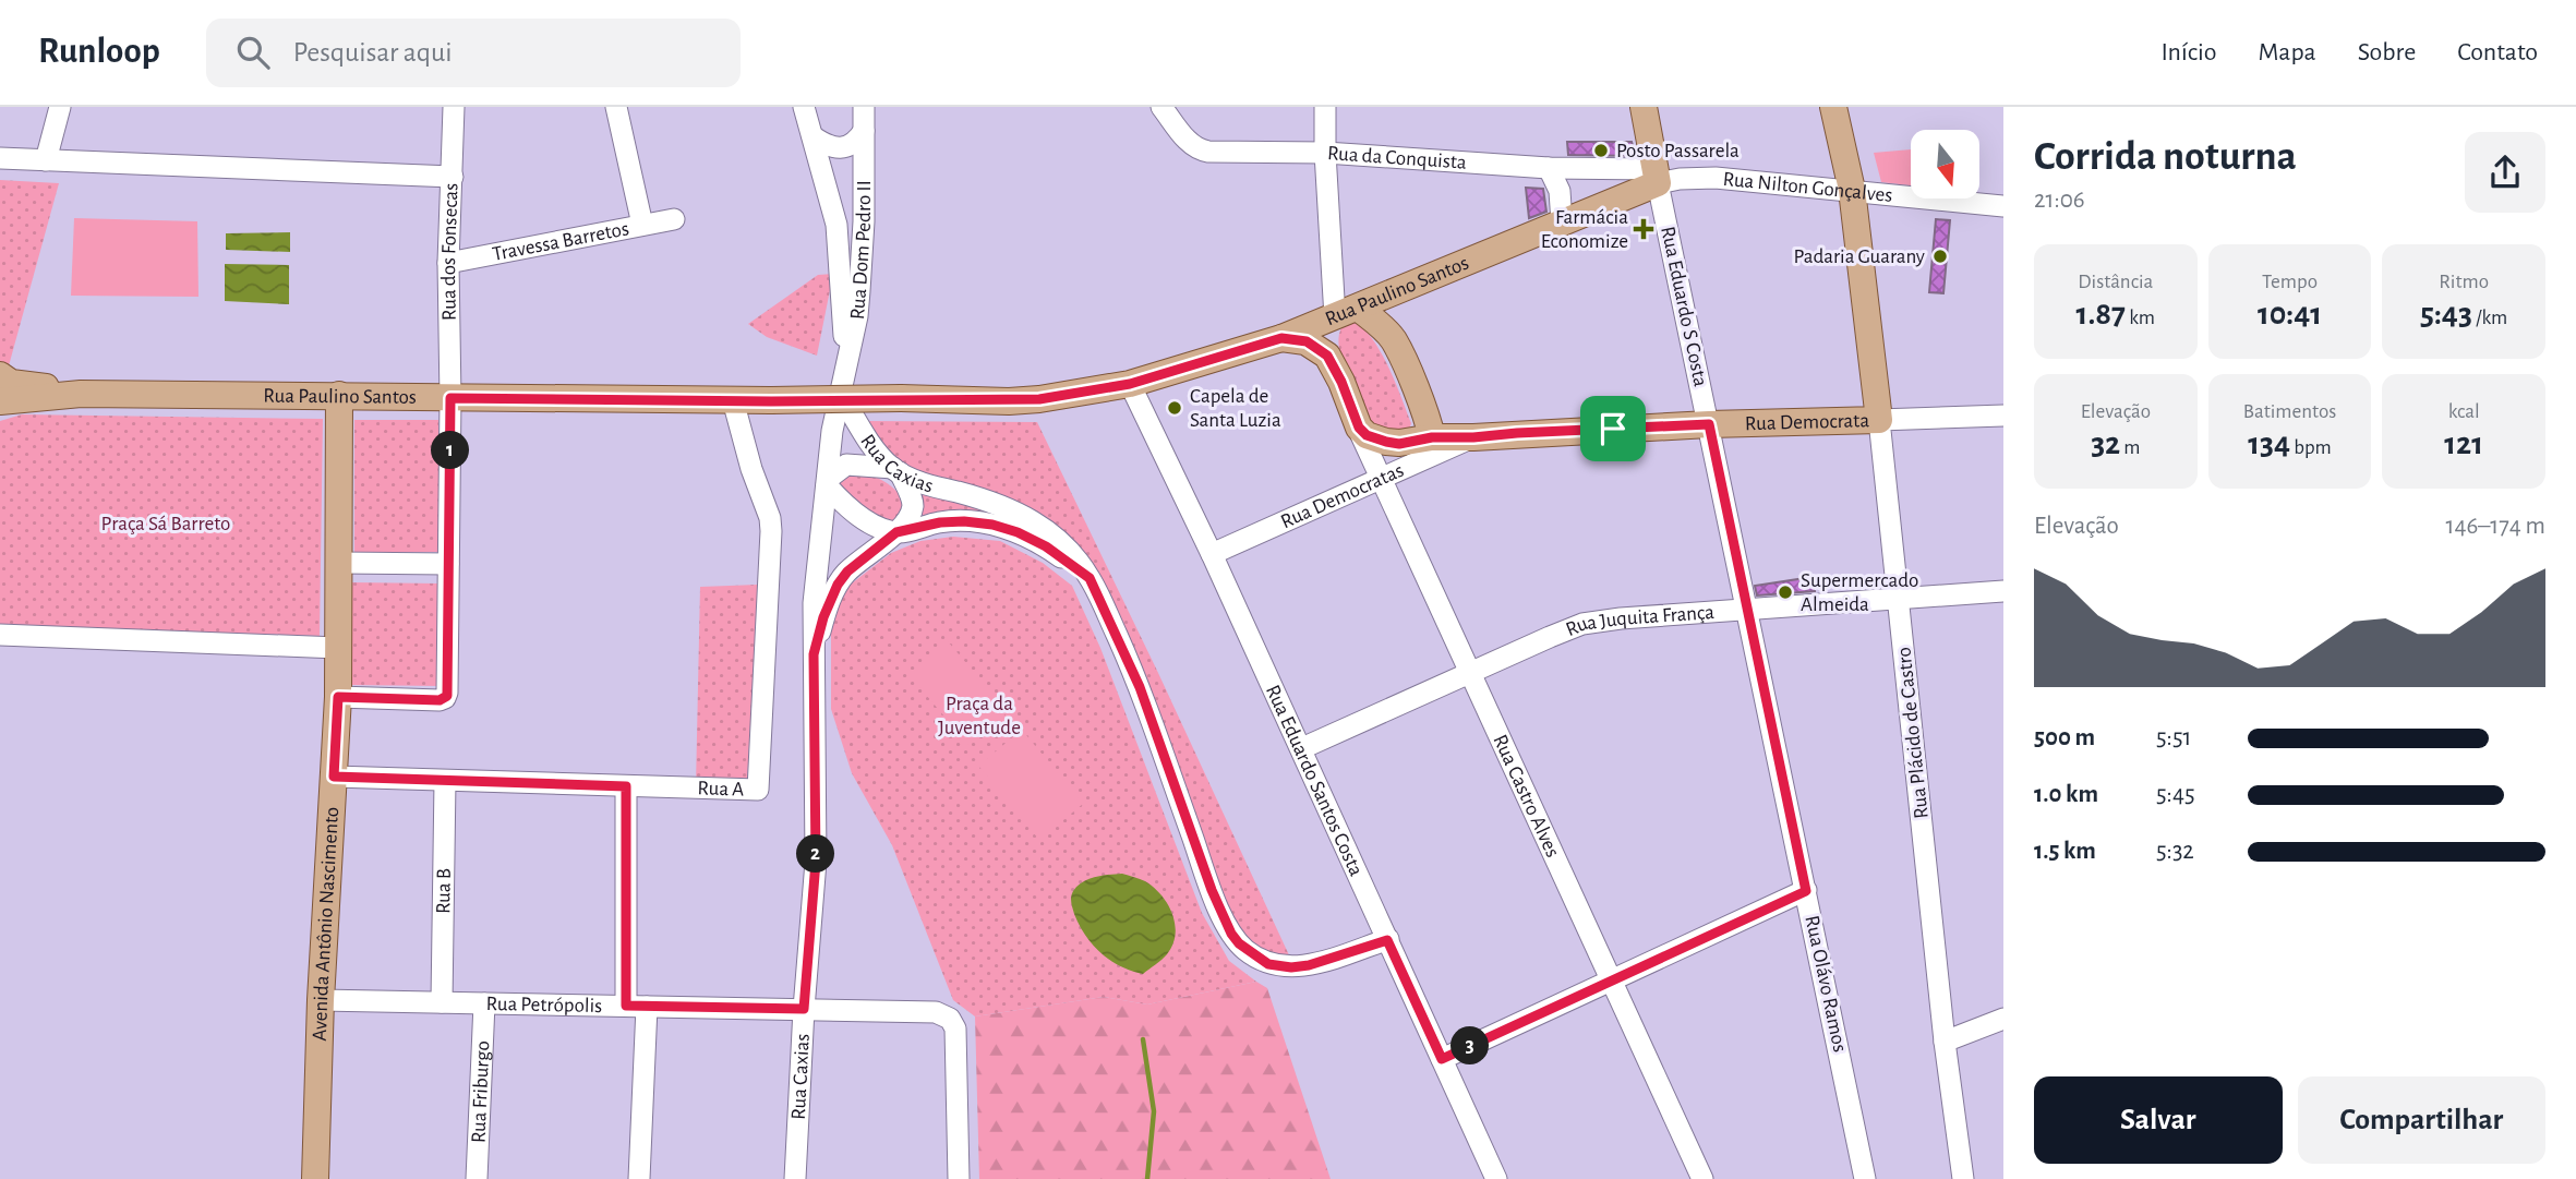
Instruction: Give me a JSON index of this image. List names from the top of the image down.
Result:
{
  "streets": {
    "main road": [
      "Rua Paulino Santos",
      "Rua Democrata",
      "Rua Plácido de Castro",
      "Avenida Antônio Nascimento"
    ],
    "street": [
      "Rua da Conquista",
      "Rua Nilton Gonçalves",
      "Travessa Barretos",
      "Rua Dom Pedro II",
      "Rua dos Fonsecas",
      "Rua Eduardo S Costa",
      "Rua Caxias",
      "Rua Democratas",
      "Rua Juquita França",
      "Rua Eduardo Santos Costa",
      "Rua A",
      "Rua Castro Alves",
      "Rua B",
      "Rua Olávo Ramos",
      "Rua Petrópolis",
      "Rua Friburgo"
    ]
  },
  "crossings": [
    ["Rua da Conquista", "Rua Nilton Gonçalves"],
    ["Rua da Conquista", "Rua Paulino Santos"],
    ["Rua da Conquista", "Rua Eduardo S Costa"],
    ["Rua Nilton Gonçalves", "Rua Paulino Santos"],
    ["Rua Nilton Gonçalves", "Rua Eduardo S Costa"],
    ["Rua Nilton Gonçalves", "Rua Plácido de Castro"],
    ["Travessa Barretos", "Rua dos Fonsecas"],
    ["Rua Dom Pedro II", "Rua Caxias"],
    ["Rua dos Fonsecas", "Rua Paulino Santos"],
    ["Rua Paulino Santos", "Rua Eduardo S Costa"],
    ["Rua Paulino Santos", "Rua Eduardo Santos Costa"],
    ["Rua Paulino Santos", "Rua A"],
    ["Rua Paulino Santos", "Avenida Antônio Nascimento"],
    ["Rua Eduardo S Costa", "Rua Democrata"],
    ["Rua Eduardo S Costa", "Rua Juquita França"],
    ["Rua Eduardo S Costa", "Rua Olávo Ramos"],
    ["Rua Democrata", "Rua Democratas"],
    ["Rua Democrata", "Rua Plácido de Castro"],
    ["Rua Democrata", "Rua Castro Alves"],
    ["Rua Caxias", "Rua Eduardo Santos Costa"],
    ["Rua Caxias", "Rua Petrópolis"],
    ["Rua Democratas", "Rua Eduardo Santos Costa"],
    ["Rua Democratas", "Rua Castro Alves"],
    ["Rua Juquita França", "Rua Plácido de Castro"],
    ["Rua Juquita França", "Rua Eduardo Santos Costa"],
    ["Rua Juquita França", "Rua Castro Alves"],
    ["Rua Juquita França", "Rua Olávo Ramos"],
    ["Rua A", "Rua B"],
    ["Rua A", "Avenida Antônio Nascimento"],
    ["Rua B", "Rua Petrópolis"],
    ["Avenida Antônio Nascimento", "Rua Petrópolis"],
    ["Rua Petrópolis", "Rua Friburgo"]
  ],
  "parks": ["Praça Sá Barreto", "Praça da Juventude"],
  "places": {
    "other": [
      "Posto Passarela",
      "Padaria Guarany",
      "Capela de Santa Luzia",
      "Supermercado Almeida"
    ],
    "health": ["Farmácia Economize"]
  },
  "north": "bottom",
  "page": {
    "header": "Runloop",
    "search": "Pesquisar aqui",
    "nav": [
      "Início",
      "Mapa",
      "Sobre",
      "Contato"
    ],
    "heading": ["Corrida noturna", "21:06"],
    "stats": [
      ["Distância", "1.87 km"],
      ["Tempo", "10:41"],
      ["Ritmo", "5:43 /km"],
      ["Elevação", "32 m"],
      ["Batimentos", "134 bpm"],
      ["kcal", "121"]
    ],
    "pins": ["1", "2", "3"],
    "chart": ["Elevação", "146–174 m"],
    "list": [
      {
        "name": "500 m",
        "note": "5:51"
      },
      {
        "name": "1.0 km",
        "note": "5:45"
      },
      {
        "name": "1.5 km",
        "note": "5:32"
      }
    ],
    "buttons": ["Salvar", "Compartilhar"]
  }
}
